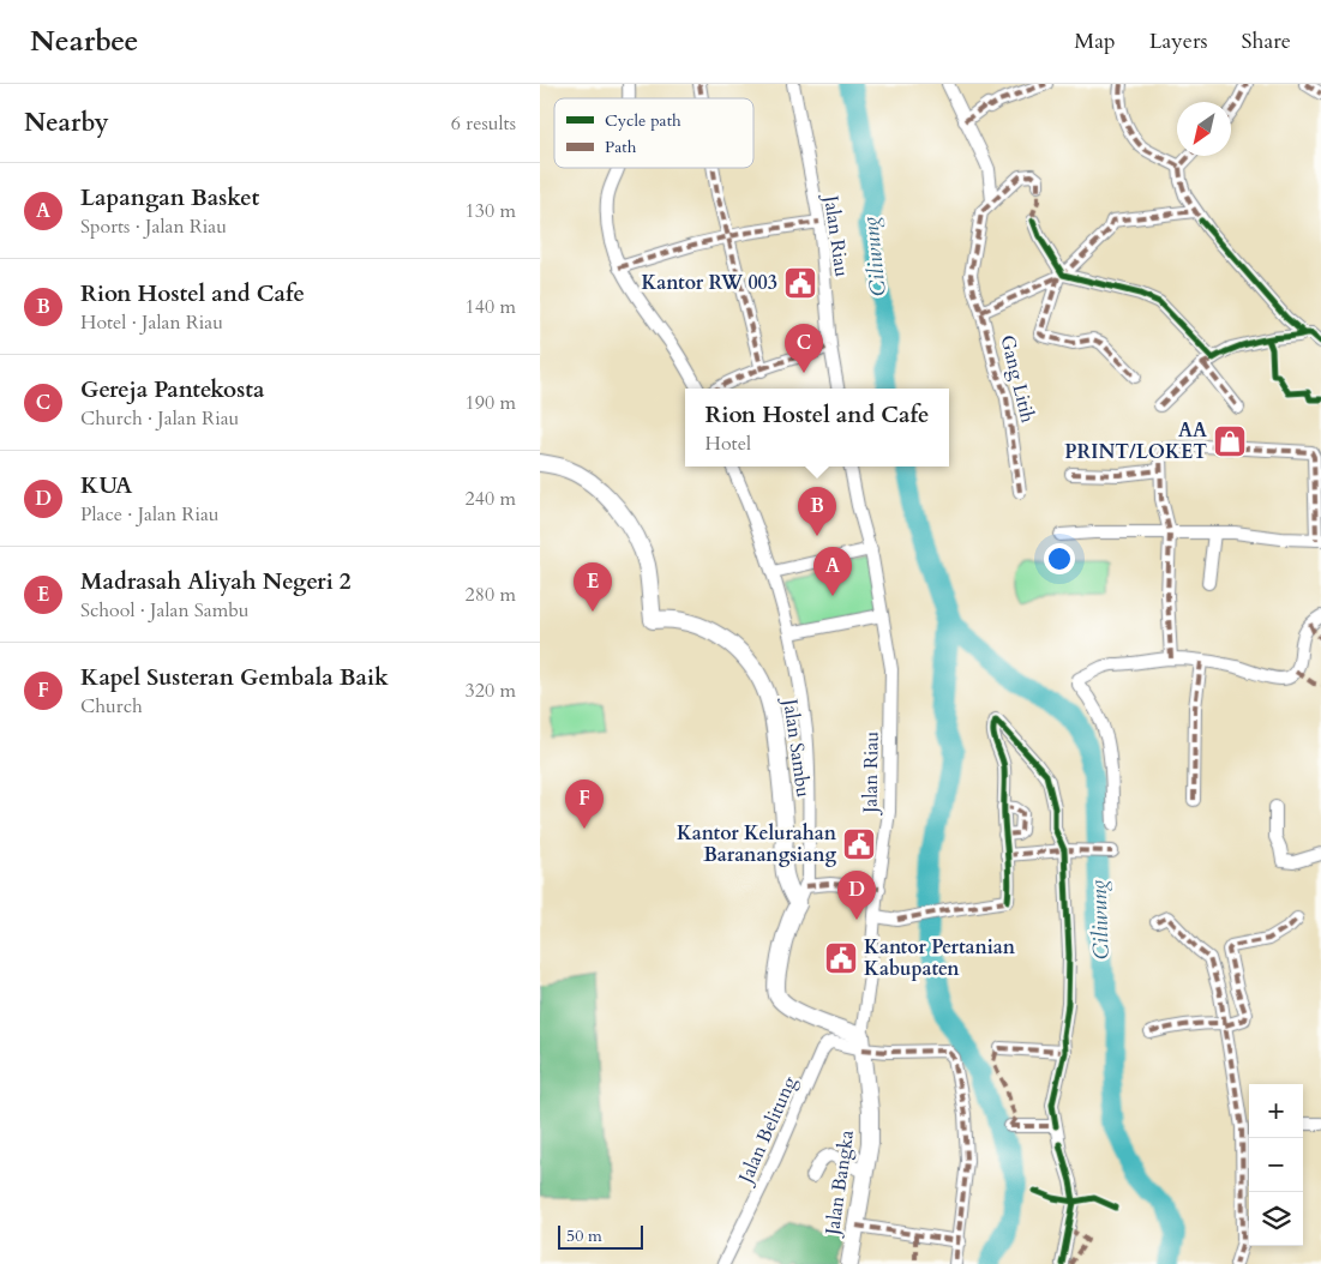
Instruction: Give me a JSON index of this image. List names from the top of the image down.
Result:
{
  "streets": {
    "street": [
      "Jalan Riau",
      "Gang Litih",
      "Jalan Sambu",
      "Jalan Belitung",
      "Jalan Bangka"
    ]
  },
  "crossings": [
    ["Jalan Riau", "Jalan Belitung"],
    ["Jalan Riau", "Jalan Bangka"],
    ["Jalan Belitung", "Jalan Bangka"]
  ],
  "water": ["Ciliwung"],
  "places": {
    "public building": ["Kantor RW 003", "Kantor Kelurahan Baranangsiang", "Kantor Pertanian Kabupaten"],
    "shop": ["AA PRINT/LOKET"]
  },
  "legend": ["Cycle path", "Path"],
  "scale_bar": "50 m",
  "north": "bottom left",
  "page": {
    "header": "Nearbee",
    "nav": ["Map", "Layers", "Share"],
    "heading": ["Nearby", "6 results"],
    "list": [
      {
        "mark": "A",
        "name": "Lapangan Basket",
        "note": "Sports · Jalan Riau",
        "value": "130 m"
      },
      {
        "mark": "B",
        "name": "Rion Hostel and Cafe",
        "note": "Hotel · Jalan Riau",
        "value": "140 m"
      },
      {
        "mark": "C",
        "name": "Gereja Pantekosta",
        "note": "Church · Jalan Riau",
        "value": "190 m"
      },
      {
        "mark": "D",
        "name": "KUA",
        "note": "Place · Jalan Riau",
        "value": "240 m"
      },
      {
        "mark": "E",
        "name": "Madrasah Aliyah Negeri 2",
        "note": "School · Jalan Sambu",
        "value": "280 m"
      },
      {
        "mark": "F",
        "name": "Kapel Susteran Gembala Baik",
        "note": "Church",
        "value": "320 m"
      }
    ],
    "pins": [
      "C",
      "B",
      "A",
      "E",
      "F",
      "D"
    ],
    "popup": ["Rion Hostel and Cafe", "Hotel"],
    "map_buttons": ["+", "−"],
    "scale": "50 m"
  }
}
